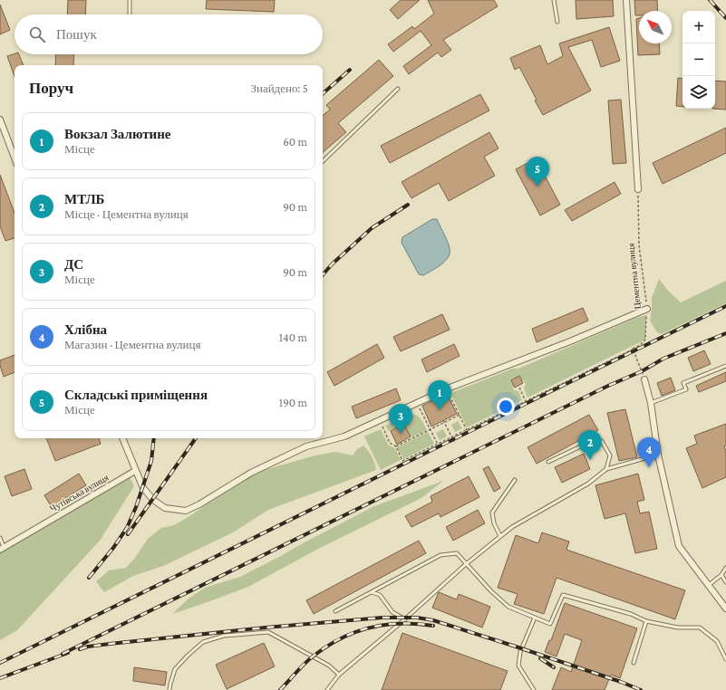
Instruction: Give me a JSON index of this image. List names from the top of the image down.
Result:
{
  "streets": {
    "street": ["Чутівська вулиця"],
    "path": ["Цементна вулиця"]
  },
  "north": "top left",
  "page": {
    "map_buttons": ["+", "−"],
    "search": "Пошук",
    "heading": ["Поруч", "Знайдено: 5"],
    "list": [
      {
        "mark": "1",
        "name": "Вокзал Залютине",
        "note": "Місце",
        "value": "60 m"
      },
      {
        "mark": "2",
        "name": "МТЛБ",
        "note": "Місце · Цементна вулиця",
        "value": "90 m"
      },
      {
        "mark": "3",
        "name": "ДС",
        "note": "Місце",
        "value": "90 m"
      },
      {
        "mark": "4",
        "name": "Хлібна",
        "note": "Магазин · Цементна вулиця",
        "value": "140 m"
      },
      {
        "mark": "5",
        "name": "Складські приміщення",
        "note": "Місце",
        "value": "190 m"
      }
    ],
    "pins": [
      "5",
      "1",
      "3",
      "2",
      "4"
    ]
  }
}
